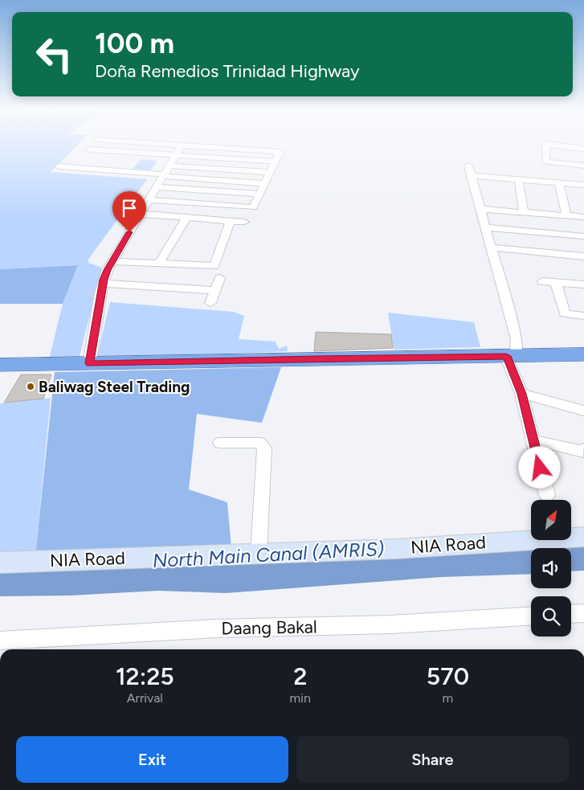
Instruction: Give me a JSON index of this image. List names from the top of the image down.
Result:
{
  "streets": {
    "street": ["NIA Road", "Daang Bakal"]
  },
  "water": ["North Main Canal (AMRIS)"],
  "places": ["Baliwag Steel Trading"],
  "north": "top right",
  "page": {
    "turn": ["100 m", "Doña Remedios Trinidad Highway"],
    "eta": [
      "12:25",
      "Arrival",
      "2",
      "min",
      "570",
      "m"
    ],
    "buttons": ["Exit", "Share"]
  }
}
